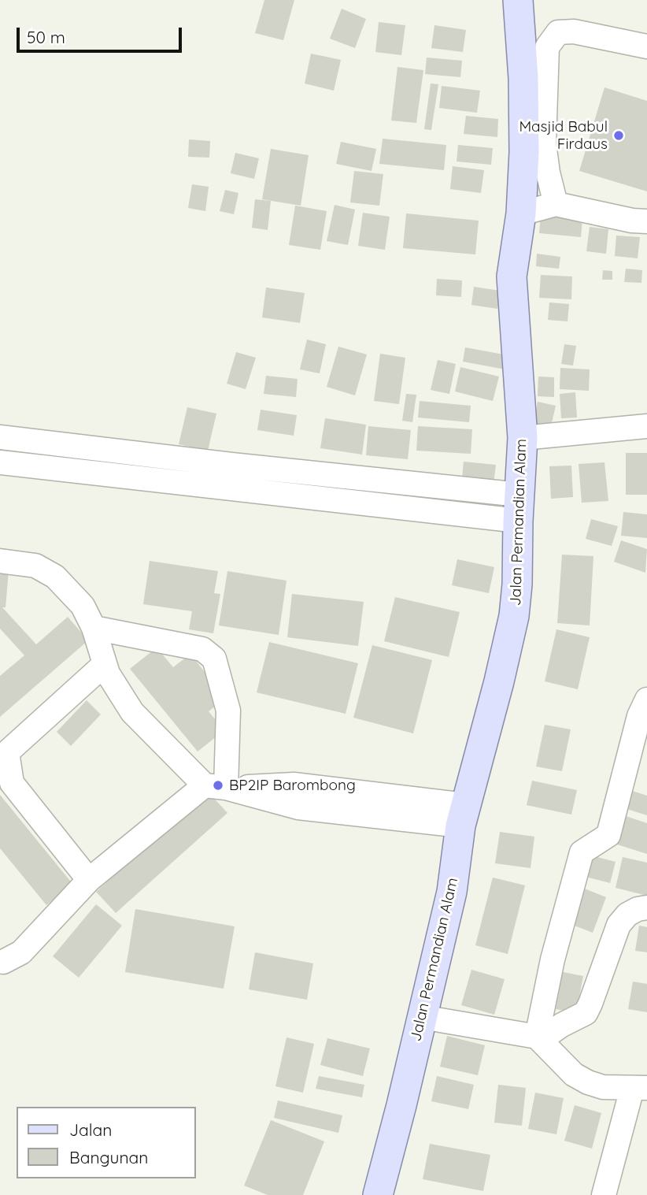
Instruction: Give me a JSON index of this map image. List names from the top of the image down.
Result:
{
  "streets": {
    "main road": ["Jalan Permandian Alam"]
  },
  "places": ["Masjid Babul Firdaus", "BP2IP Barombong"],
  "legend": ["Jalan", "Bangunan"],
  "scale_bar": "50 m"
}
